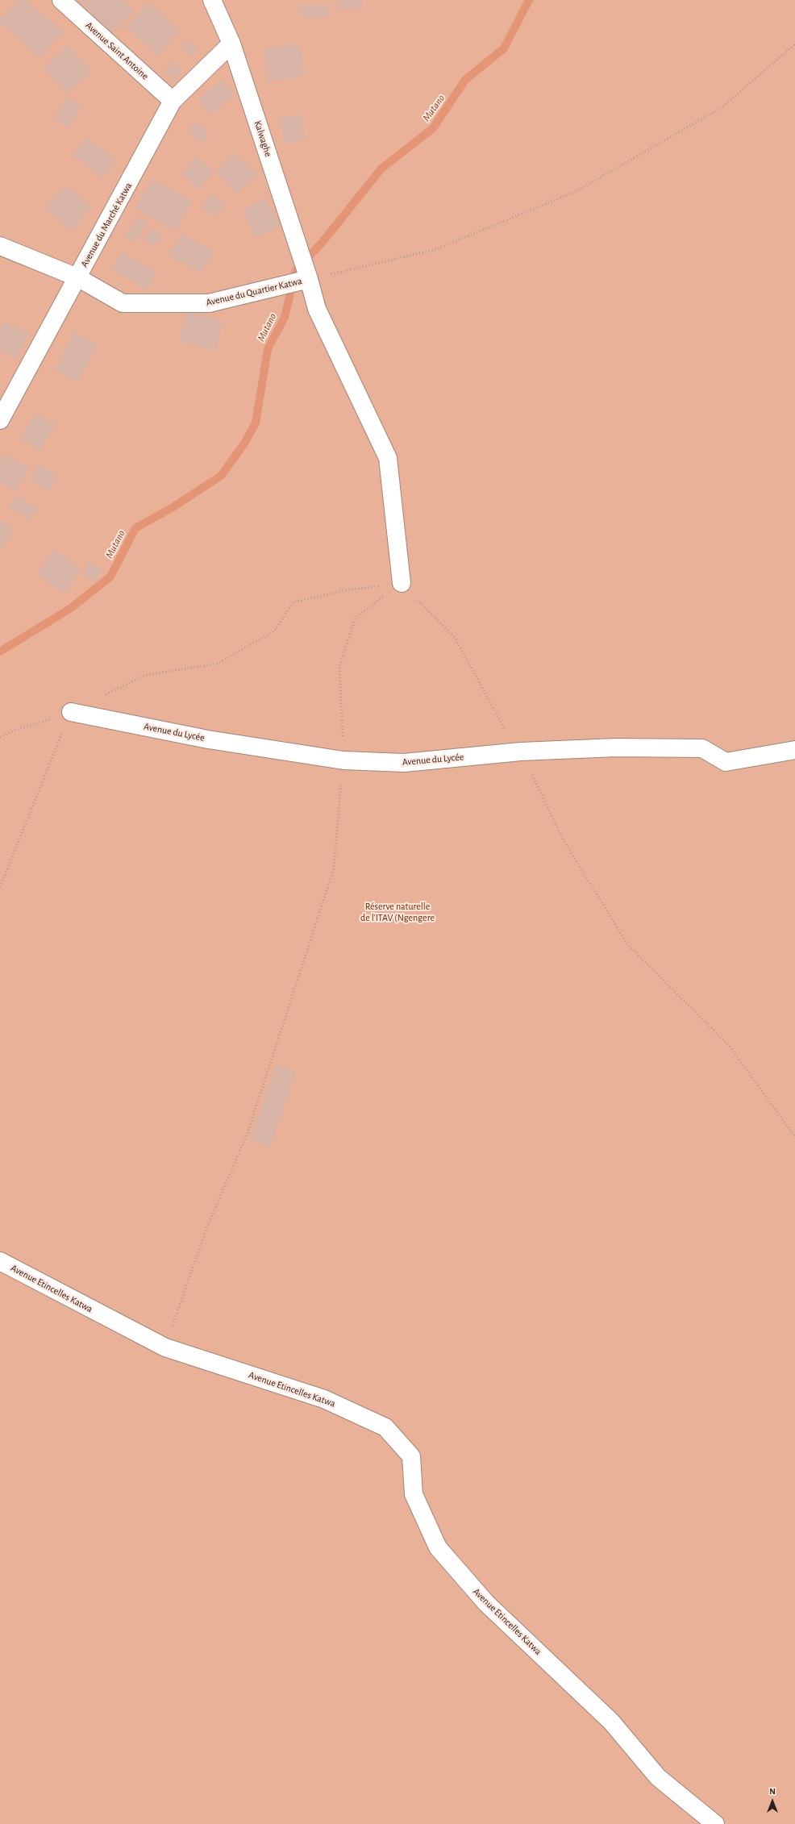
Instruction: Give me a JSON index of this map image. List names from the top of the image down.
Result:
{
  "streets": {
    "street": [
      "Avenue Saint Antoine",
      "Kalwaghe",
      "Avenue du Marché Katwa",
      "Avenue du Quartier Katwa",
      "Avenue du Lycée",
      "Avenue Etincelles Katwa"
    ]
  },
  "crossings": [
    ["Avenue Saint Antoine", "Avenue du Marché Katwa"],
    ["Kalwaghe", "Avenue du Marché Katwa"],
    ["Kalwaghe", "Avenue du Quartier Katwa"],
    ["Avenue du Marché Katwa", "Avenue du Quartier Katwa"]
  ],
  "water": ["Mutano"],
  "parks": ["Réserve naturelle de l'ITAV (Ngengere"],
  "north": "top"
}
